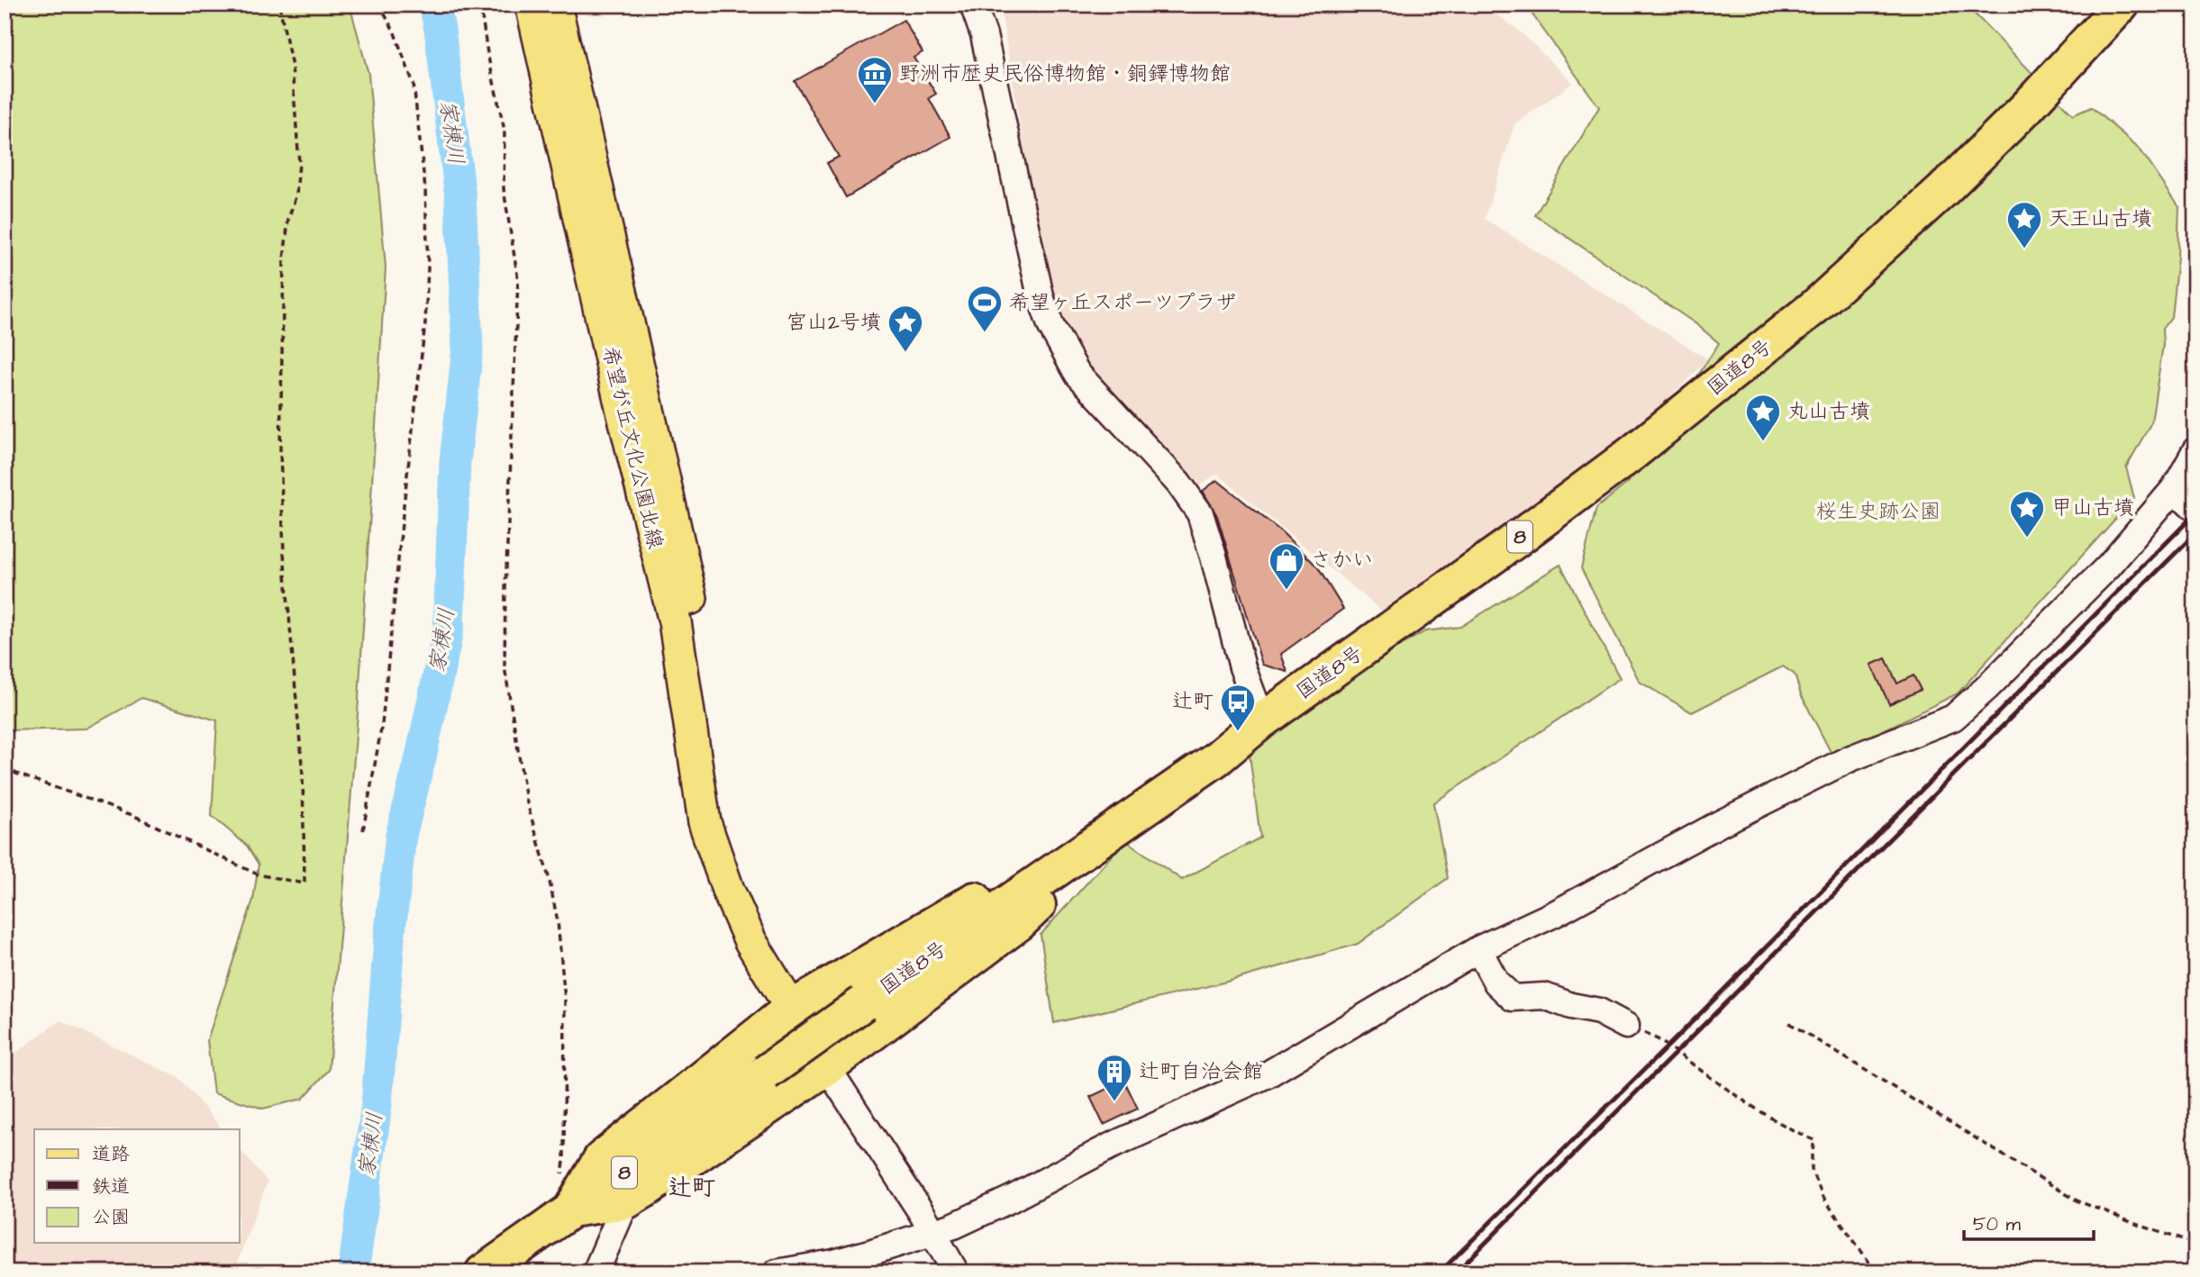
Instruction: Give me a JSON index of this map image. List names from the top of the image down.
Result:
{
  "streets": {
    "highway": ["国道8号", "8"],
    "main road": ["希望が丘文化公園北線"]
  },
  "districts": ["辻町"],
  "water": ["家棟川"],
  "parks": ["桜生史跡公園"],
  "places": {
    "museum": ["野洲市歴史民俗博物館・銅鐸博物館"],
    "place": [
      "天王山古墳",
      "宮山2号墳",
      "丸山古墳",
      "甲山古墳"
    ],
    "sports": ["希望ヶ丘スポーツプラザ"],
    "shop": ["さかい"],
    "bus stop": ["辻町"],
    "building": ["辻町自治会館"]
  },
  "legend": ["道路", "鉄道", "公園"],
  "scale_bar": "50 m"
}
